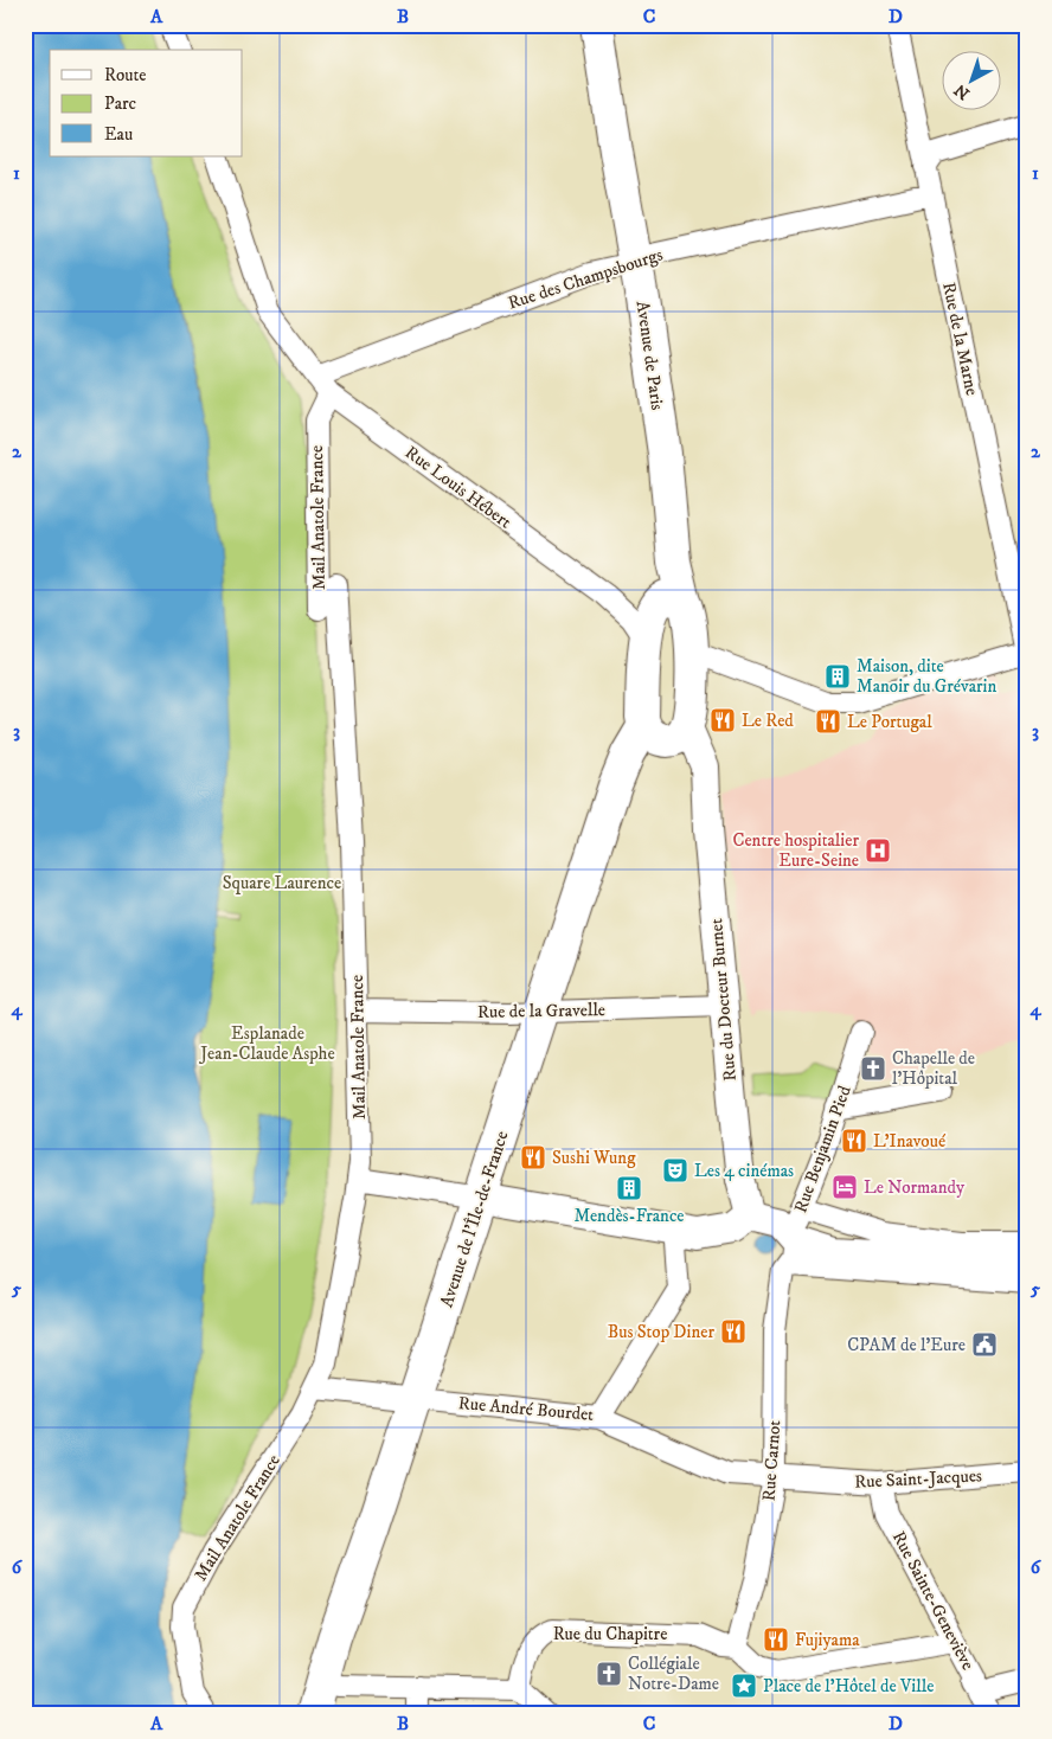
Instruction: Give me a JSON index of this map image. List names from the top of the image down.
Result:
{
  "streets": {
    "main road": ["Avenue de Paris", "Rue du Docteur Burnet", "Avenue de l'Île-de-France"],
    "street": [
      "Rue des Champsbourgs",
      "Rue de la Marne",
      "Rue Louis Hébert",
      "Mail Anatole France",
      "Rue de la Gravelle",
      "Rue Benjamin Pied",
      "Rue André Bourdet",
      "Rue Carnot",
      "Rue Saint-Jacques",
      "Rue Sainte-Geneviève",
      "Rue du Chapitre"
    ]
  },
  "crossings": [
    ["Rue des Champsbourgs", "Rue de la Marne"],
    ["Rue des Champsbourgs", "Avenue de Paris"],
    ["Rue des Champsbourgs", "Rue Louis Hébert"],
    ["Avenue de Paris", "Rue Louis Hébert"],
    ["Avenue de Paris", "Avenue de l'Île-de-France"],
    ["Rue Louis Hébert", "Mail Anatole France"],
    ["Rue Louis Hébert", "Avenue de l'Île-de-France"],
    ["Mail Anatole France", "Rue de la Gravelle"],
    ["Mail Anatole France", "Rue André Bourdet"],
    ["Rue du Docteur Burnet", "Rue de la Gravelle"],
    ["Rue du Docteur Burnet", "Avenue de l'Île-de-France"],
    ["Rue de la Gravelle", "Avenue de l'Île-de-France"],
    ["Rue Benjamin Pied", "Rue Carnot"],
    ["Avenue de l'Île-de-France", "Rue André Bourdet"],
    ["Rue André Bourdet", "Rue Saint-Jacques"],
    ["Rue Carnot", "Rue Saint-Jacques"],
    ["Rue Carnot", "Rue du Chapitre"],
    ["Rue Saint-Jacques", "Rue Sainte-Geneviève"]
  ],
  "parks": ["Square Laurence", "Esplanade Jean-Claude Asphe"],
  "places": {
    "building": ["Maison, dite Manoir du Grévarin", "Mendès-France"],
    "restaurant": [
      "Le Red",
      "Le Portugal",
      "L’Inavoué",
      "Sushi Wung",
      "Bus Stop Diner",
      "Fujiyama"
    ],
    "hospital": ["Centre hospitalier Eure-Seine"],
    "church": ["Chapelle de l'Hôpital", "Collégiale Notre-Dame"],
    "theatre": ["Les 4 cinémas"],
    "hotel": ["Le Normandy"],
    "public building": ["CPAM de l'Eure"],
    "place": ["Place de l'Hôtel de Ville"]
  },
  "legend": ["Route", "Parc", "Eau"],
  "north": "bottom left",
  "grid": {
    "columns": [
      "A",
      "B",
      "C",
      "D"
    ],
    "rows": [
      "1",
      "2",
      "3",
      "4",
      "5",
      "6"
    ]
  }
}
